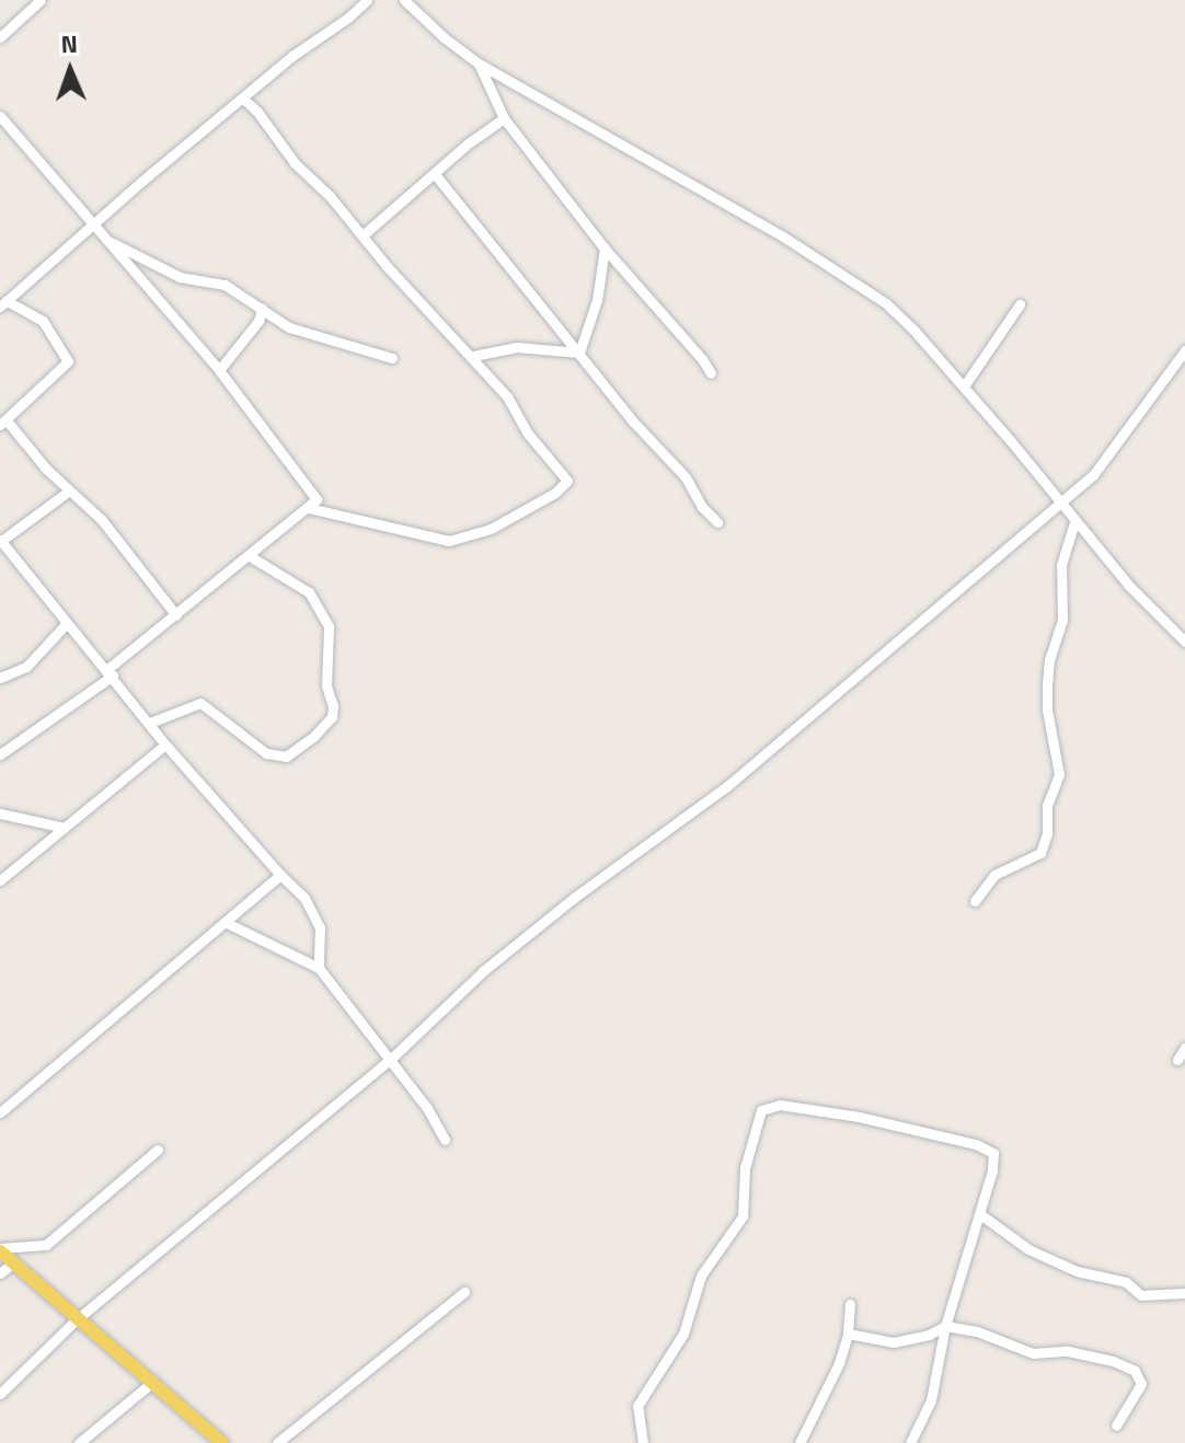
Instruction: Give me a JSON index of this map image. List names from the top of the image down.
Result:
{
  "north": "top"
}
